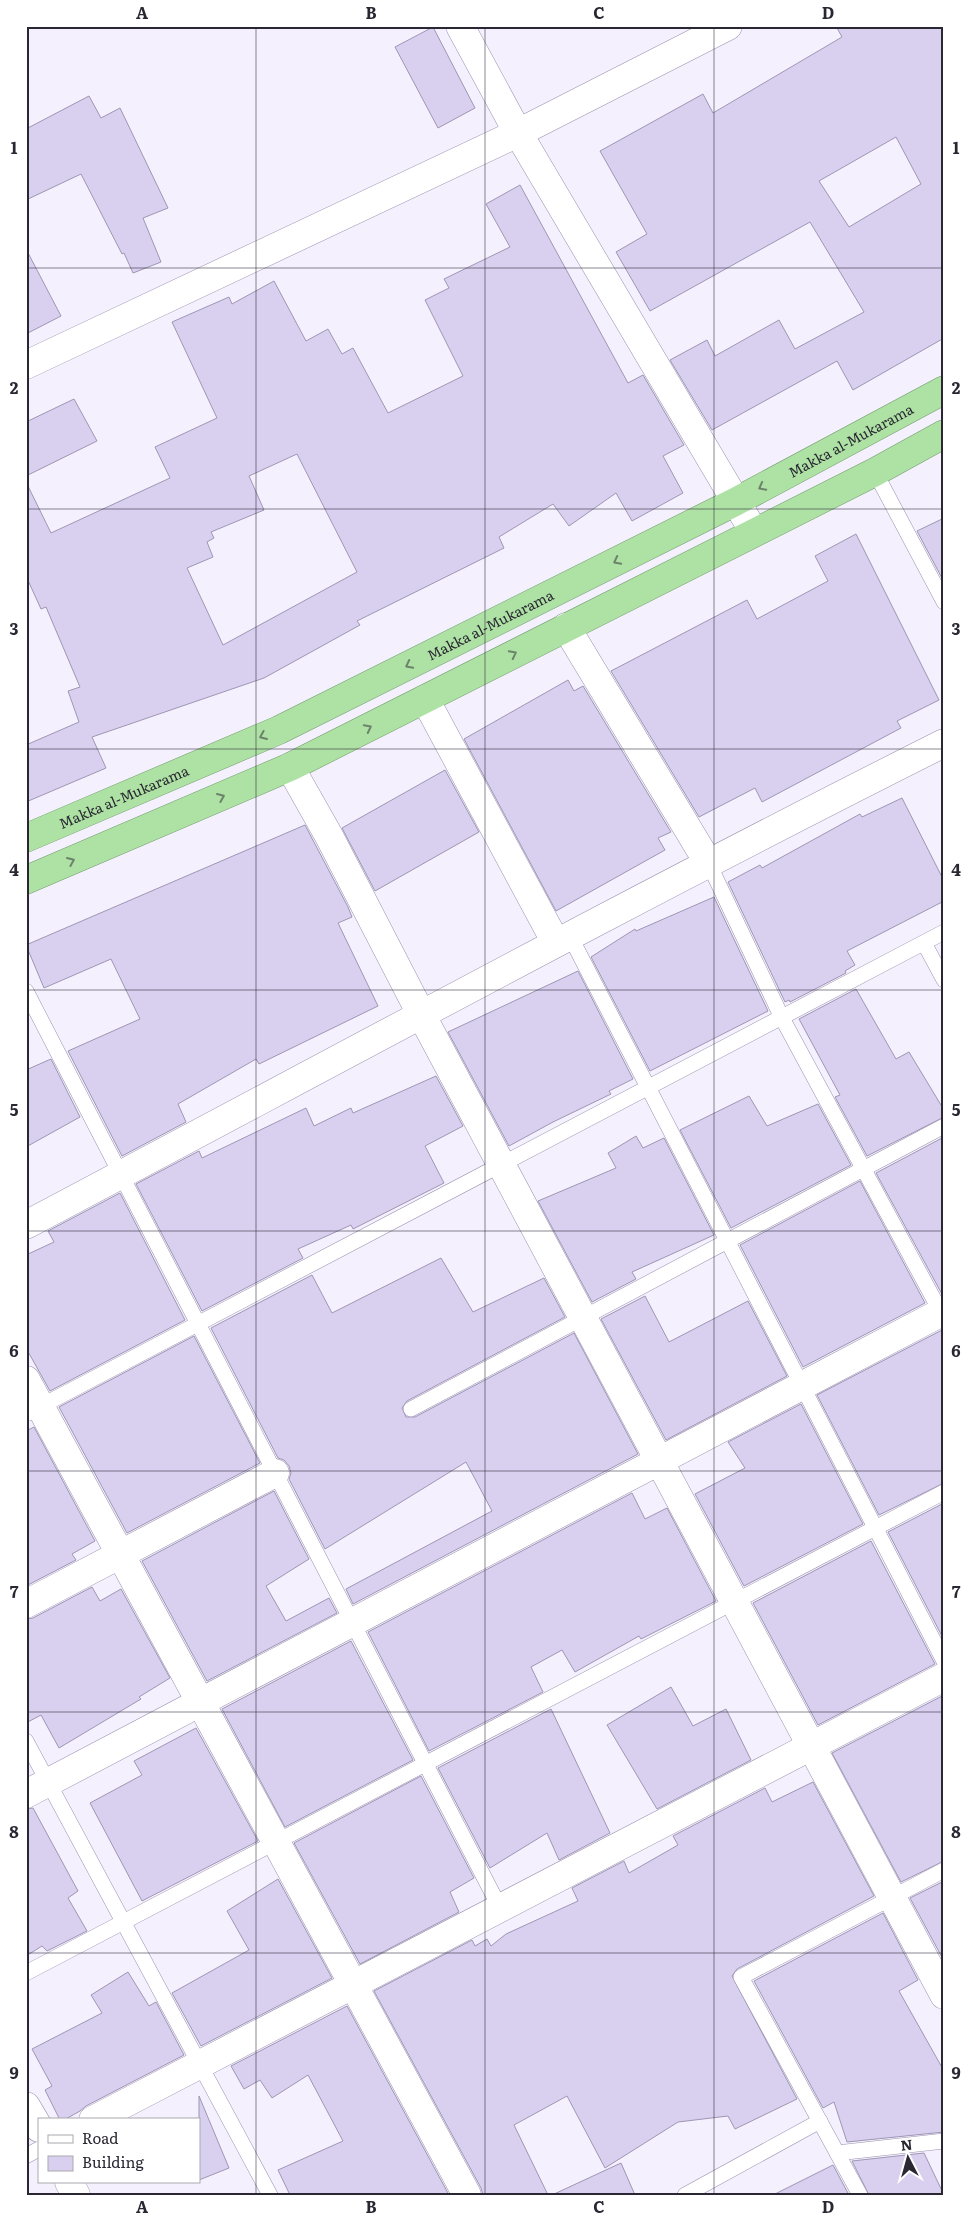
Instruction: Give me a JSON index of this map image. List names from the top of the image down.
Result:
{
  "streets": {
    "highway": ["Makka al-Mukarama"]
  },
  "legend": ["Road", "Building"],
  "north": "top",
  "grid": {
    "columns": [
      "A",
      "B",
      "C",
      "D"
    ],
    "rows": [
      "1",
      "2",
      "3",
      "4",
      "5",
      "6",
      "7",
      "8",
      "9"
    ]
  }
}
